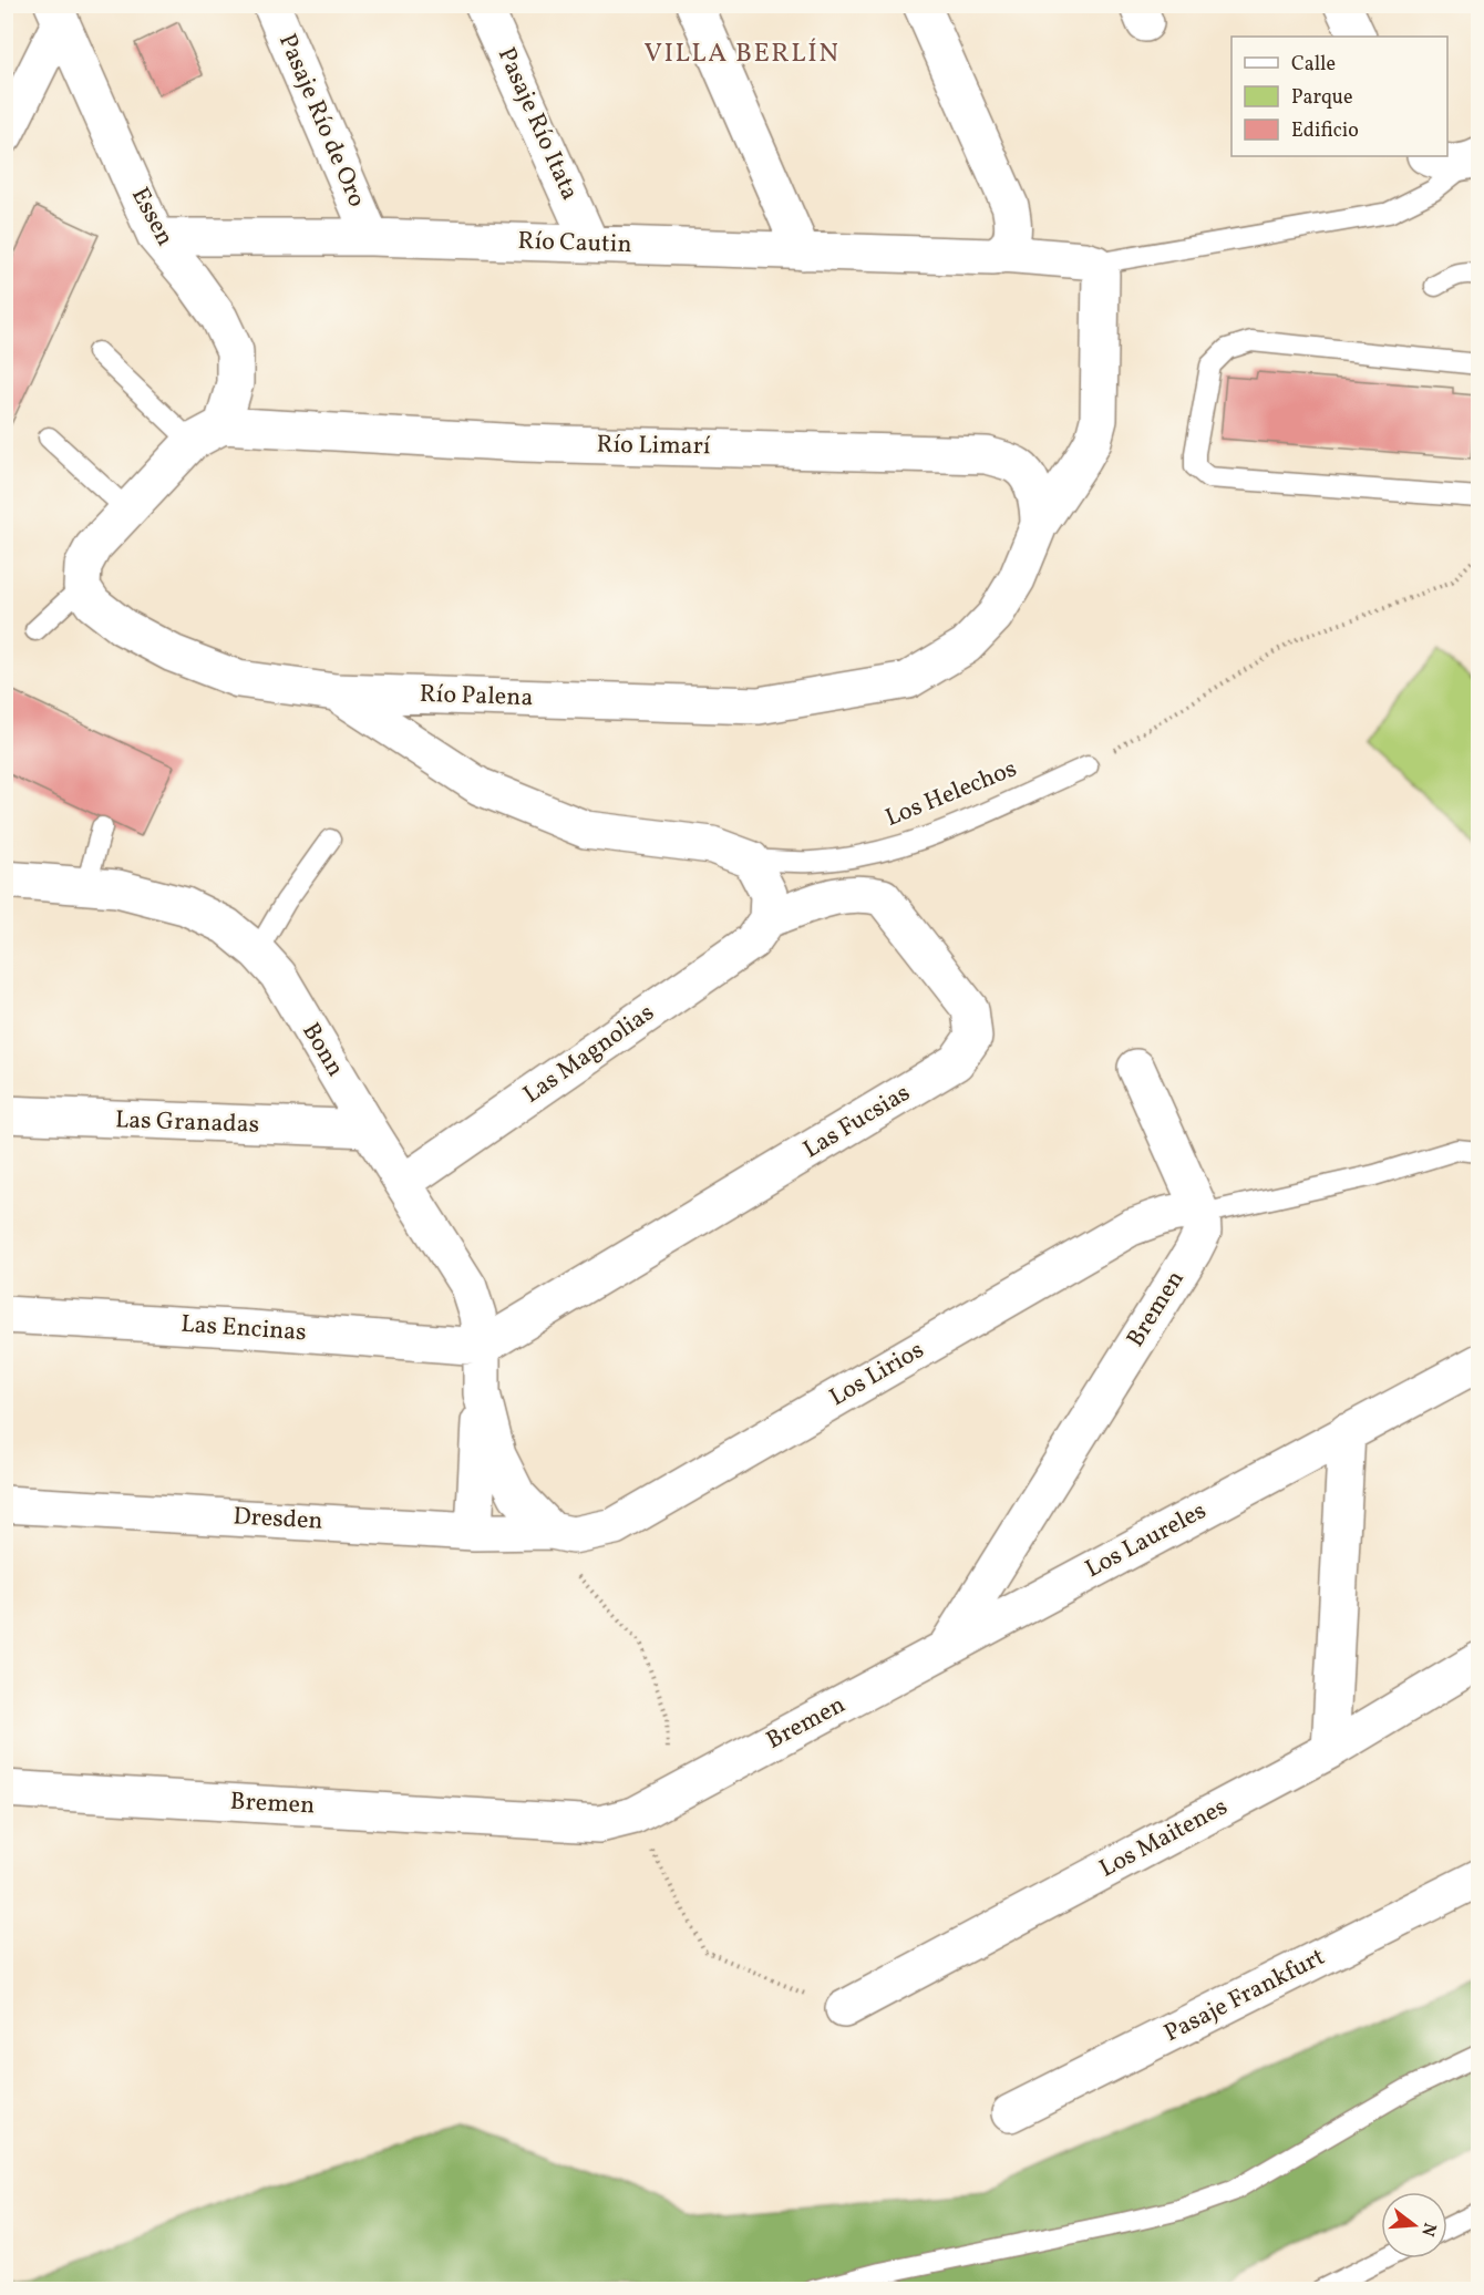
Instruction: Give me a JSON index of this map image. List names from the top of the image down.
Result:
{
  "streets": {
    "street": [
      "Pasaje Río de Oro",
      "Pasaje Río Itata",
      "Essen",
      "Río Cautin",
      "Río Limarí",
      "Río Palena",
      "Bonn",
      "Las Magnolias",
      "Las Fucsias",
      "Las Granadas",
      "Bremen",
      "Las Encinas",
      "Los Lirios",
      "Dresden",
      "Los Laureles",
      "Los Maitenes",
      "Pasaje Frankfurt"
    ],
    "lane": ["Los Helechos"]
  },
  "crossings": [
    ["Pasaje Río de Oro", "Río Cautin"],
    ["Pasaje Río Itata", "Río Cautin"],
    ["Essen", "Río Cautin"],
    ["Essen", "Río Limarí"],
    ["Río Cautin", "Río Palena"],
    ["Río Limarí", "Río Palena"],
    ["Bonn", "Las Magnolias"],
    ["Bonn", "Las Fucsias"],
    ["Bonn", "Las Granadas"],
    ["Bonn", "Las Encinas"],
    ["Bonn", "Los Lirios"],
    ["Bonn", "Dresden"],
    ["Las Magnolias", "Las Fucsias"],
    ["Las Fucsias", "Las Encinas"],
    ["Bremen", "Los Lirios"],
    ["Bremen", "Los Laureles"],
    ["Los Lirios", "Dresden"]
  ],
  "districts": ["VILLA BERLÍN"],
  "legend": ["Calle", "Parque", "Edificio"],
  "north": "right"
}
